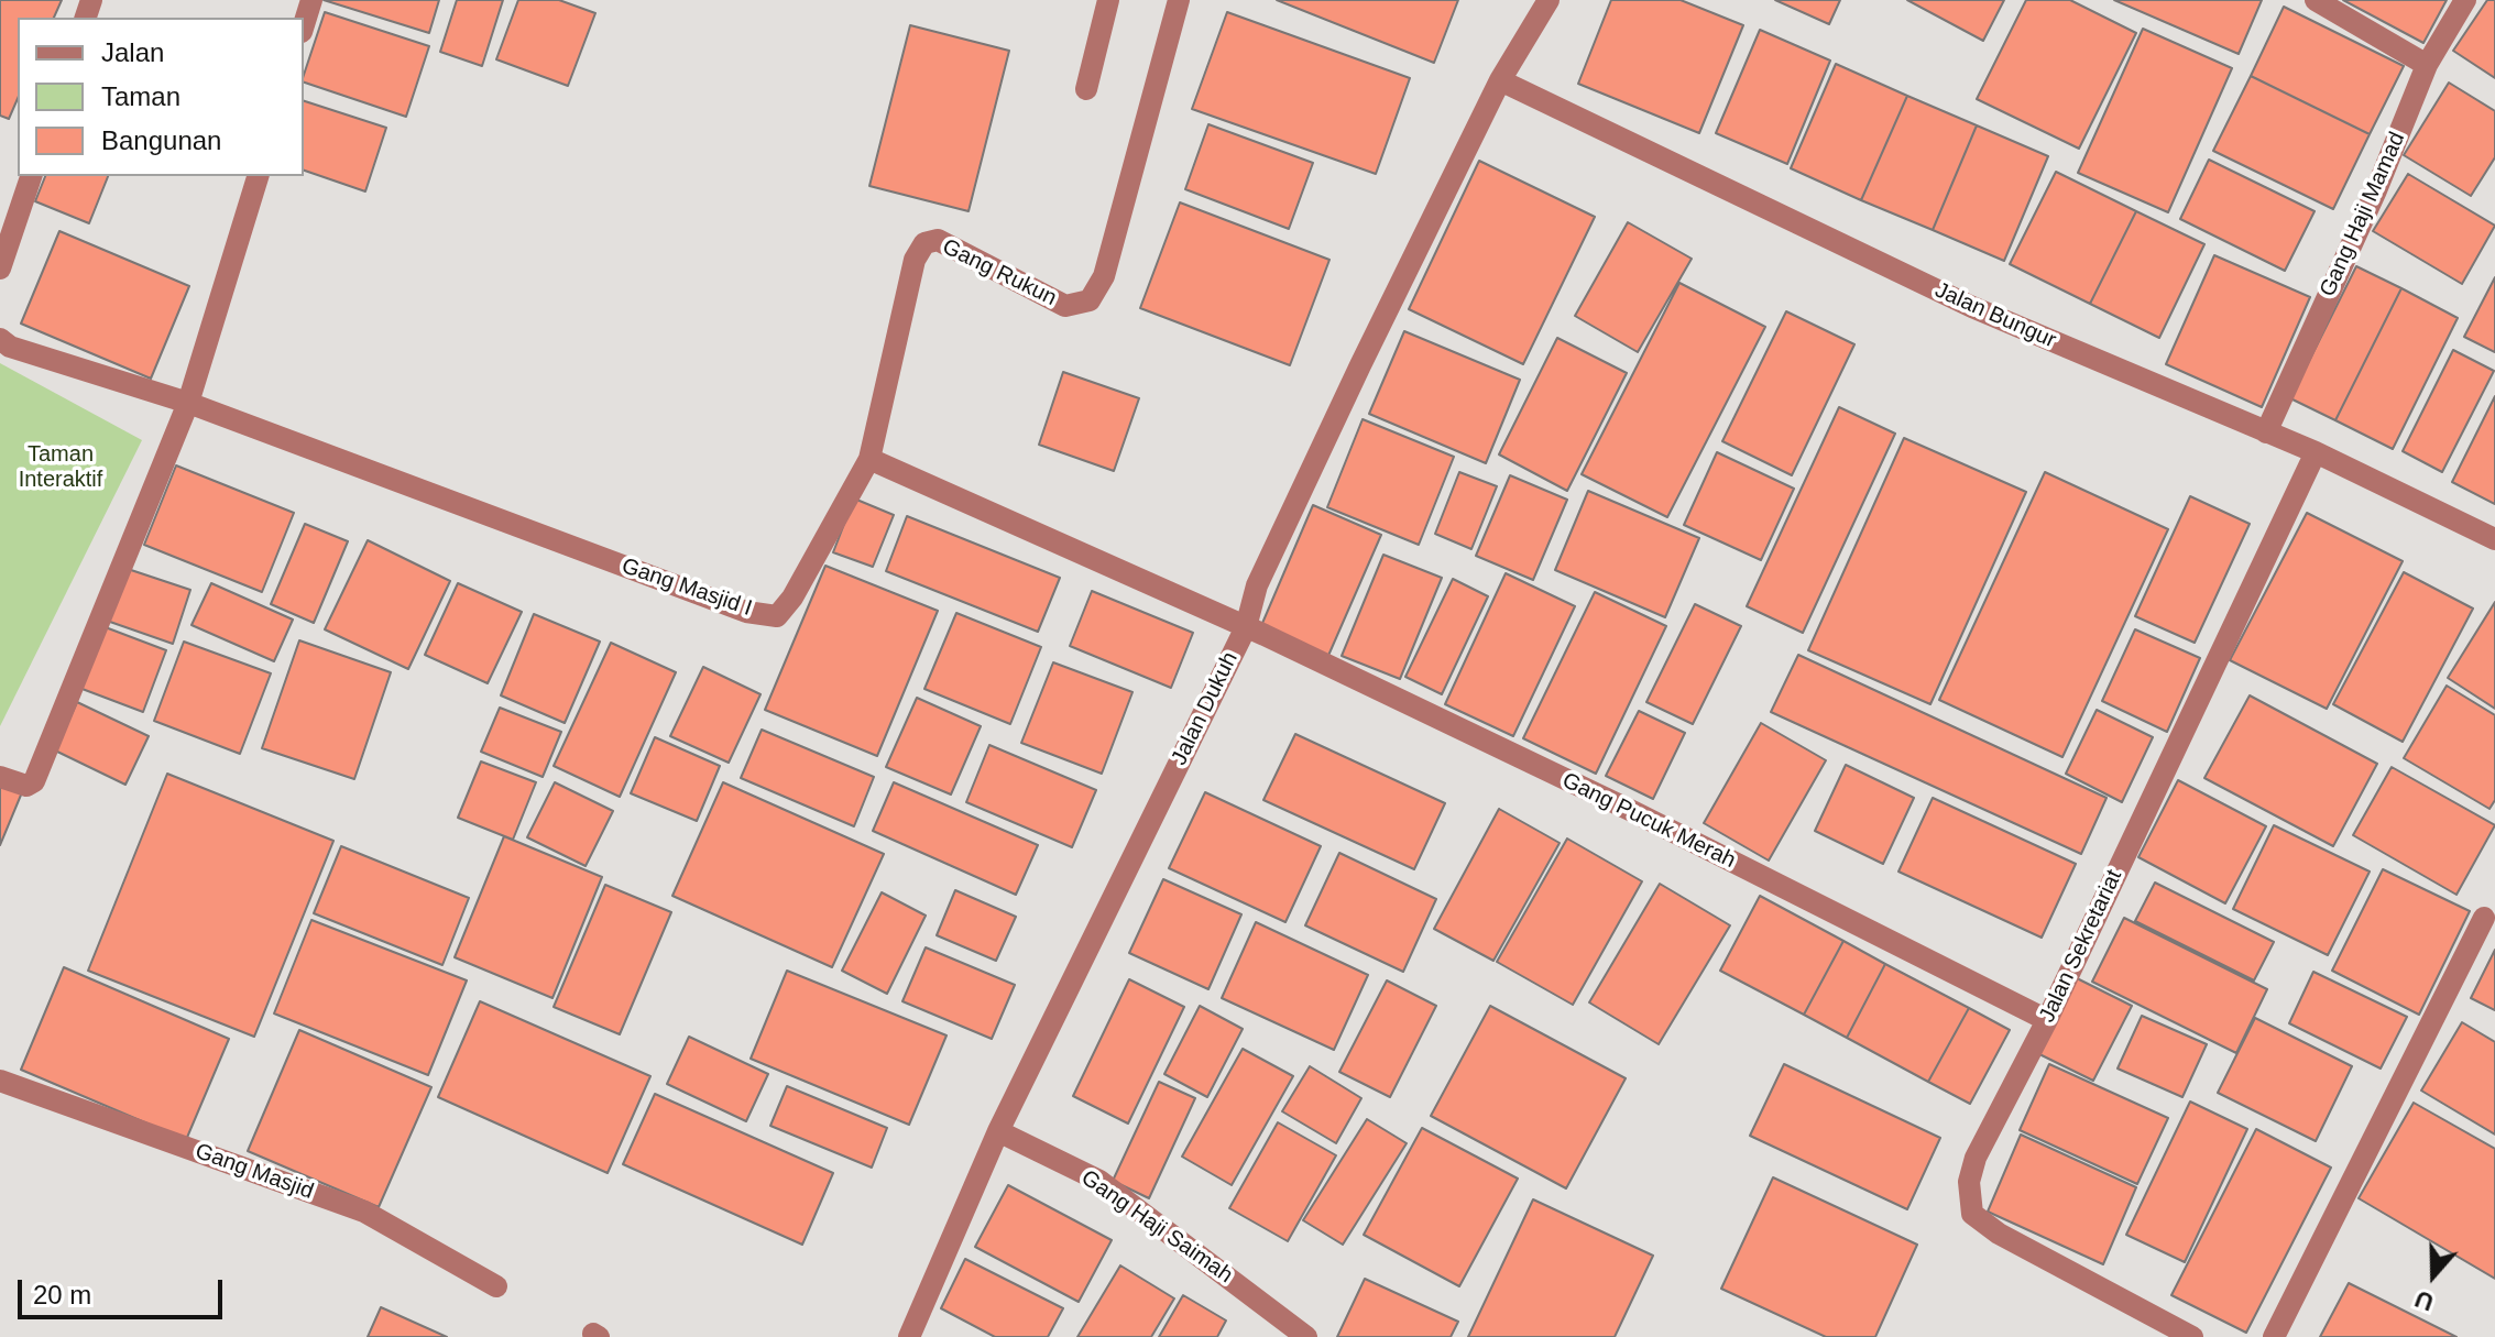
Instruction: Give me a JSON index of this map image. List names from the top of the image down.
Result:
{
  "streets": {
    "street": [
      "Gang Haji Mamad",
      "Gang Rukun",
      "Jalan Bungur",
      "Gang Masjid I",
      "Jalan Dukuh",
      "Gang Pucuk Merah",
      "Jalan Sekretariat",
      "Gang Masjid",
      "Gang Haji Saimah"
    ]
  },
  "crossings": [
    ["Gang Haji Mamad", "Jalan Bungur"],
    ["Gang Rukun", "Gang Masjid I"],
    ["Jalan Bungur", "Jalan Dukuh"],
    ["Jalan Bungur", "Jalan Sekretariat"],
    ["Jalan Dukuh", "Gang Pucuk Merah"],
    ["Jalan Dukuh", "Gang Haji Saimah"],
    ["Gang Pucuk Merah", "Jalan Sekretariat"]
  ],
  "parks": ["Taman Interaktif"],
  "legend": ["Jalan", "Taman", "Bangunan"],
  "scale_bar": "20 m",
  "north": "bottom"
}
